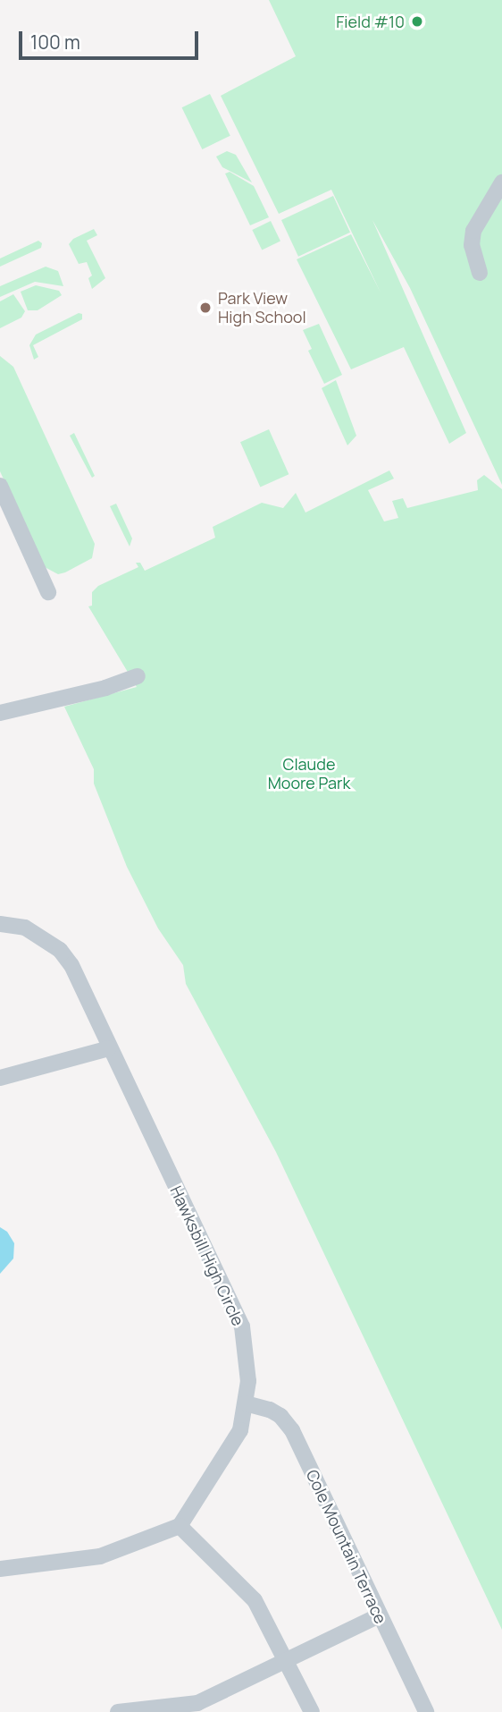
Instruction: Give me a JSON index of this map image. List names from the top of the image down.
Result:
{
  "streets": {
    "street": ["Hawksbill High Circle", "Cole Mountain Terrace"]
  },
  "crossings": [
    ["Hawksbill High Circle", "Cole Mountain Terrace"]
  ],
  "parks": ["Claude Moore Park"],
  "places": ["Field #10", "Park View High School"],
  "scale_bar": "100 m"
}
